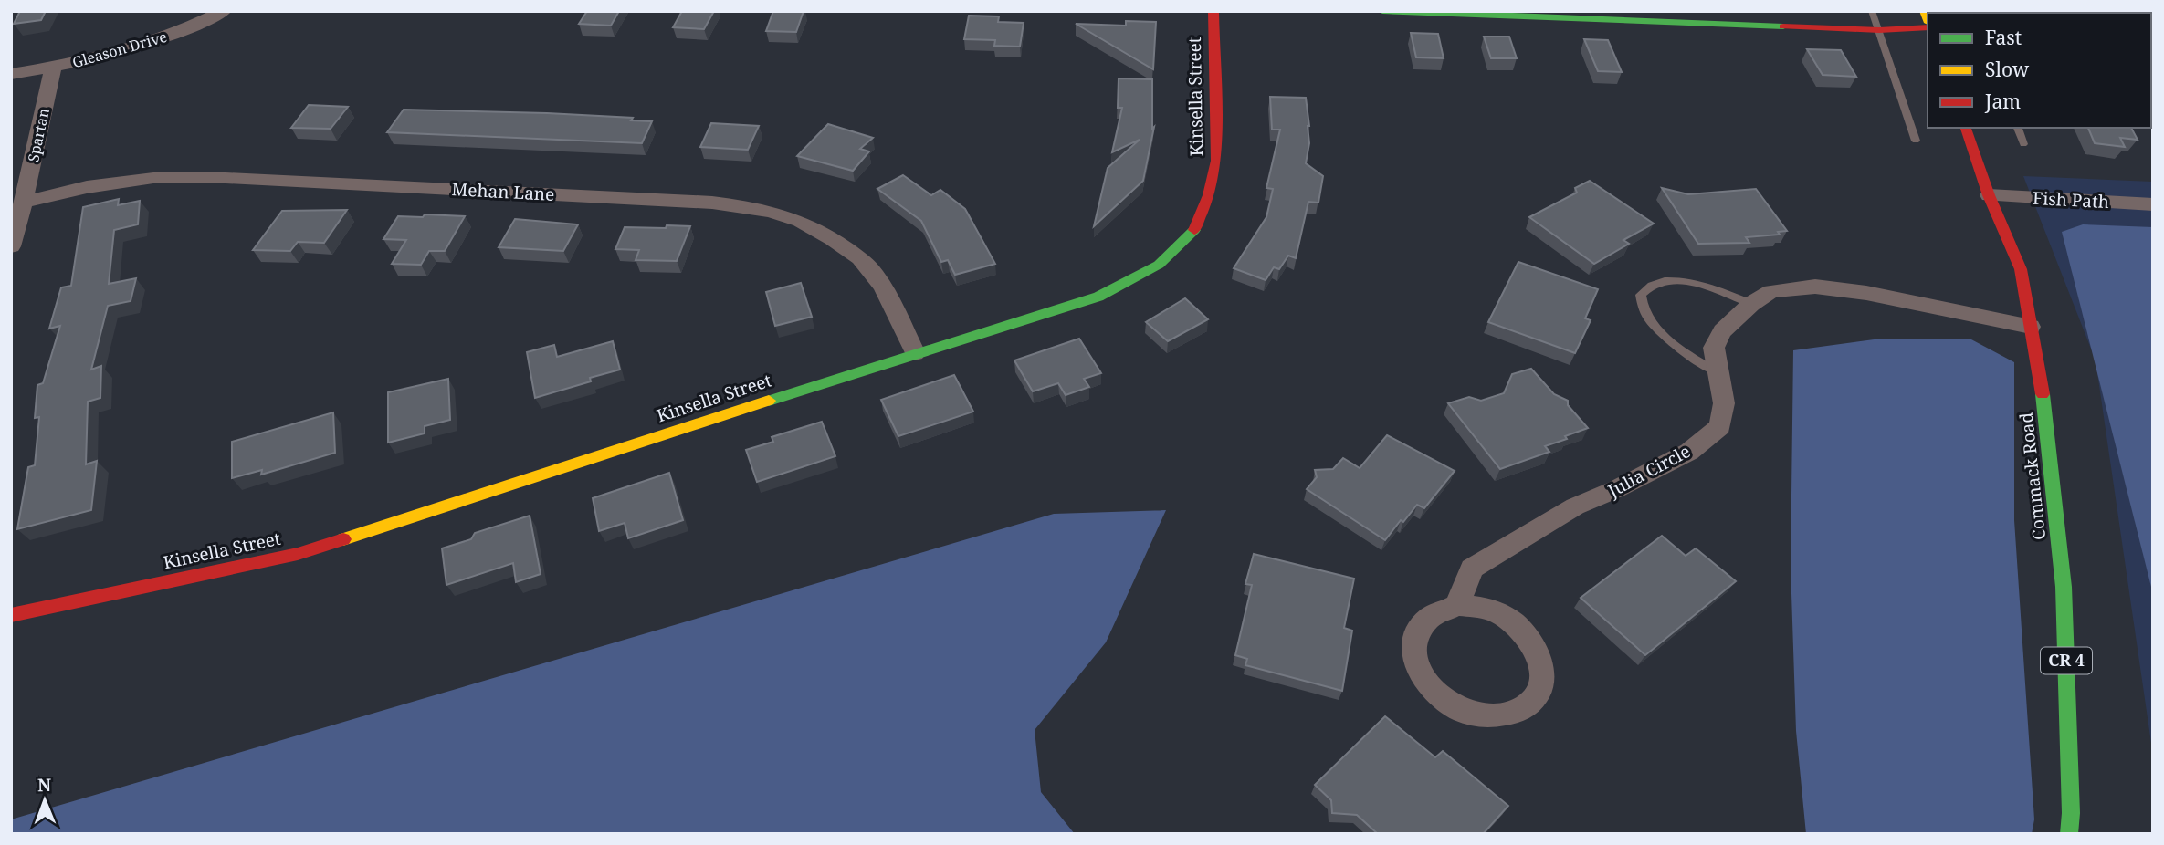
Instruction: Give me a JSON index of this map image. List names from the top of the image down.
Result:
{
  "streets": {
    "street": [
      "Gleason Drive",
      "Kinsella Street",
      "Spartan",
      "Mehan Lane",
      "Fish Path",
      "Julia Circle",
      "Commack Road",
      "CR 4"
    ]
  },
  "crossings": [
    ["Gleason Drive", "Spartan"],
    ["Kinsella Street", "Mehan Lane"],
    ["Spartan", "Mehan Lane"],
    ["Fish Path", "Commack Road"],
    ["Julia Circle", "Commack Road"]
  ],
  "legend": ["Fast", "Slow", "Jam"],
  "north": "top"
}
